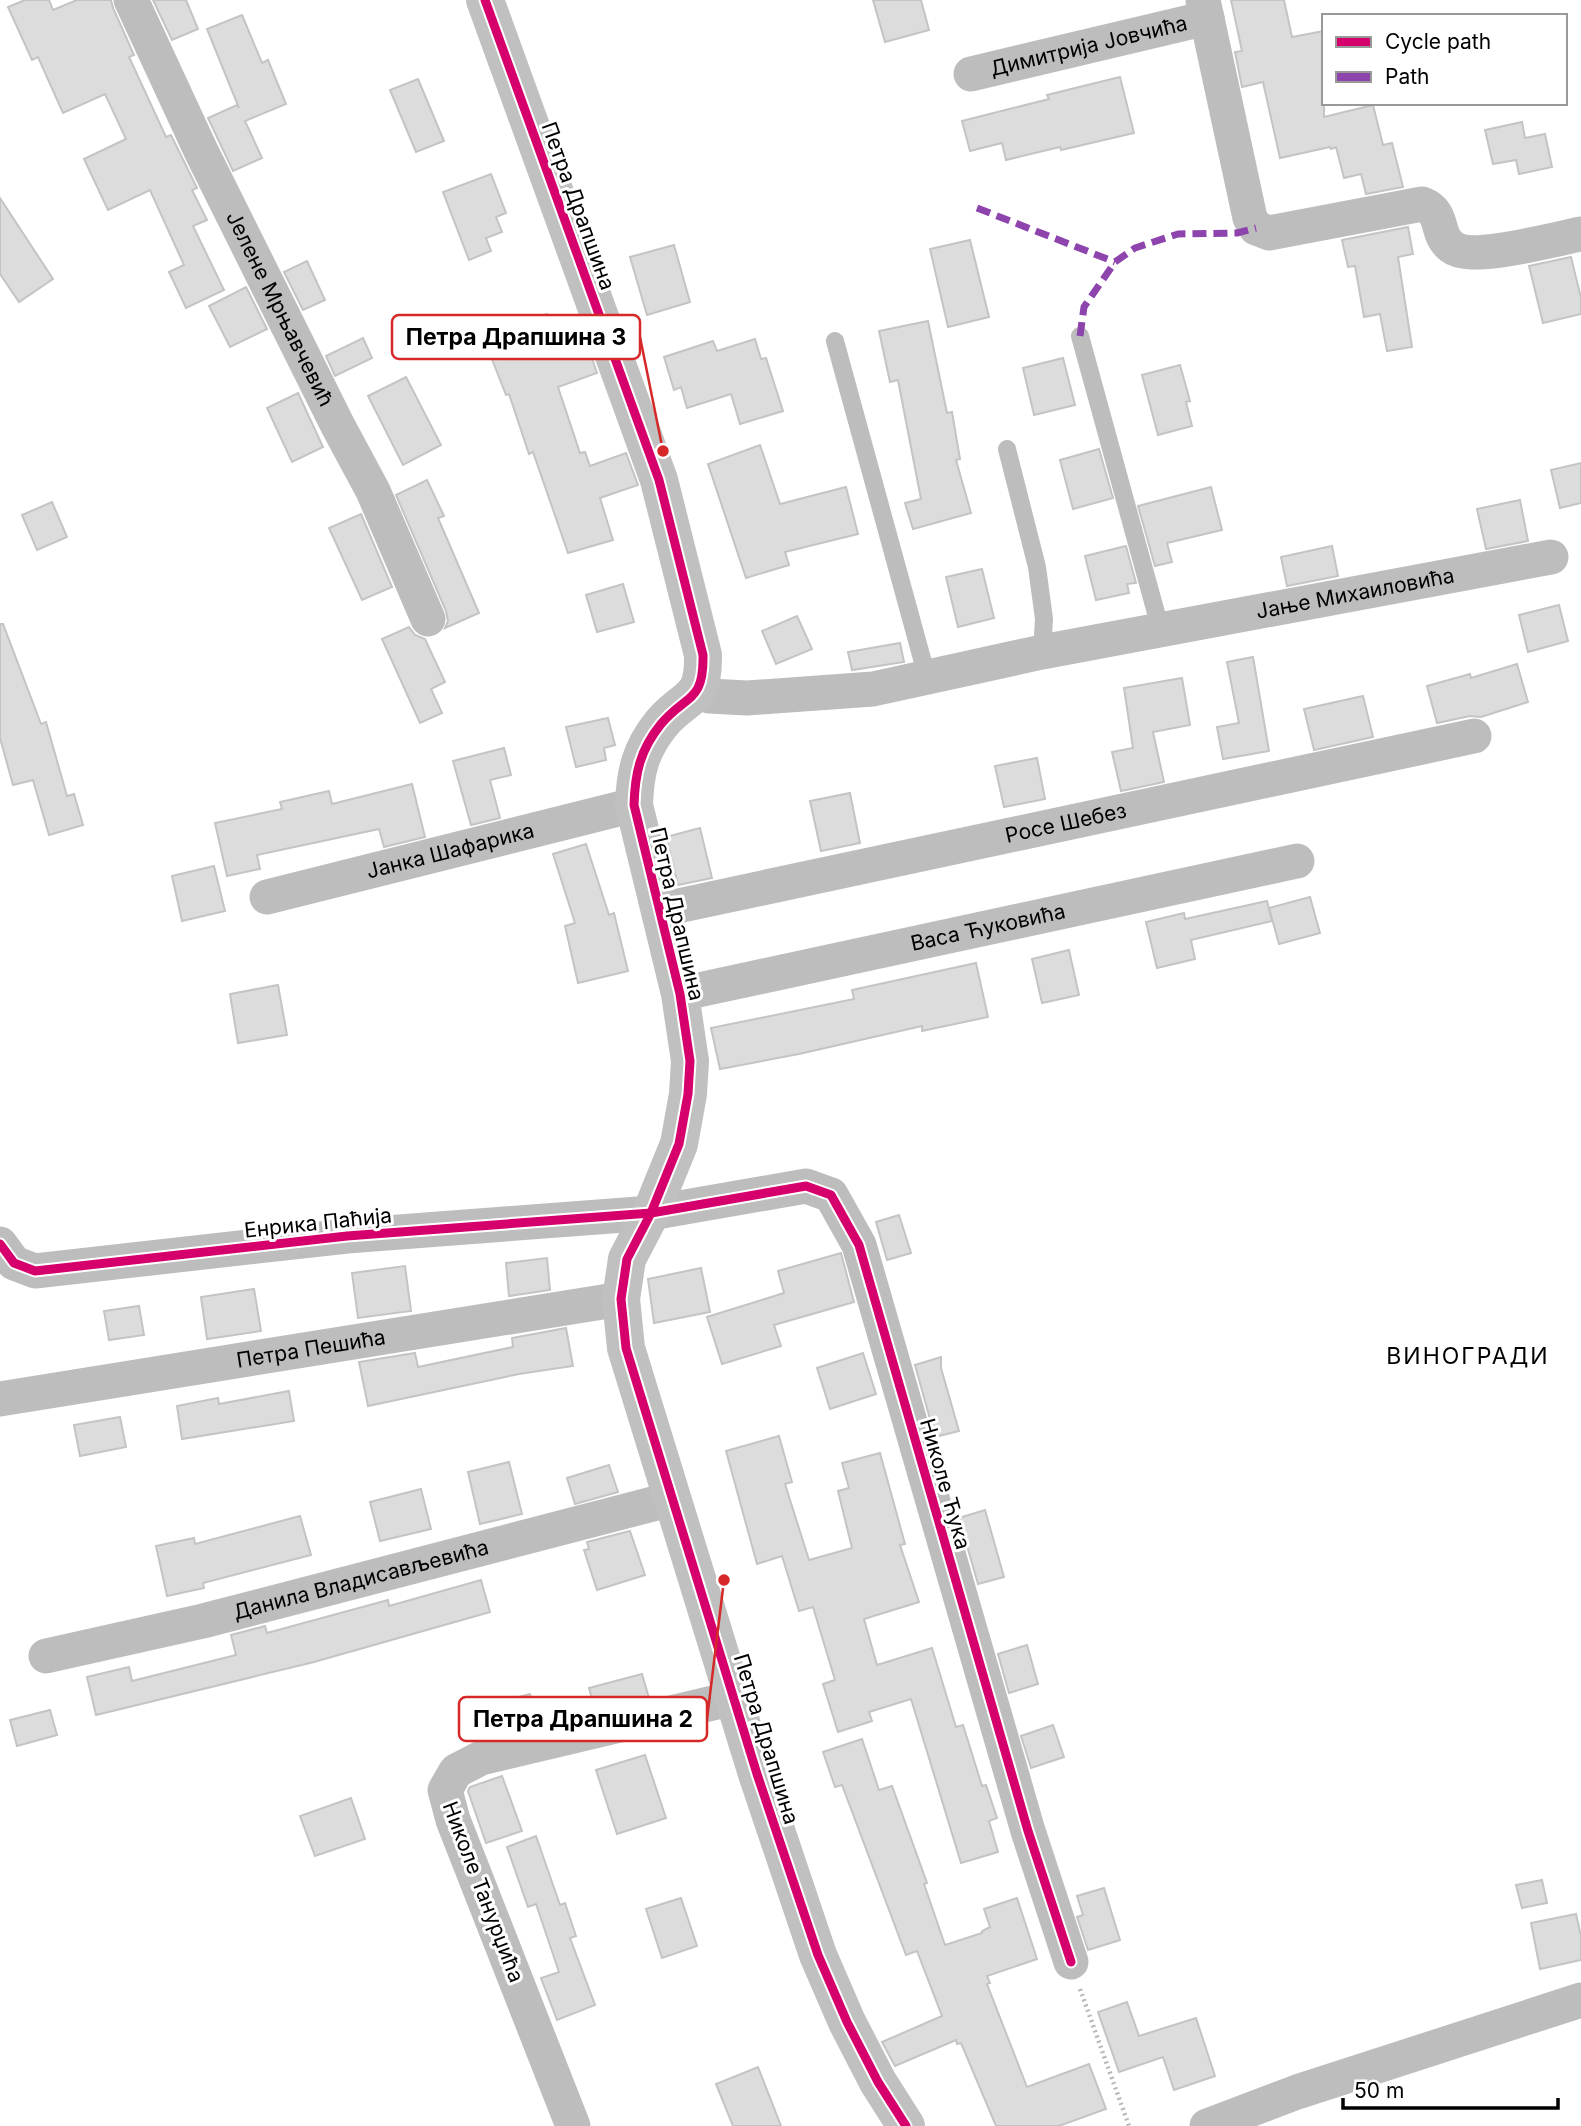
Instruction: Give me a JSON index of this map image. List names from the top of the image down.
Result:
{
  "streets": {
    "street": [
      "Димитрија Јовчића",
      "Петра Драпшина",
      "Јелене Мрњавчевић",
      "Јање Михаиловића",
      "Росе Шебез",
      "Јанка Шафарика",
      "Васа Ћуковића",
      "Енрика Паћија",
      "Петра Пешића",
      "Николе Ћука",
      "Данила Владисављевића",
      "Николе Танурџића"
    ]
  },
  "crossings": [
    ["Петра Драпшина", "Јање Михаиловића"],
    ["Петра Драпшина", "Росе Шебез"],
    ["Петра Драпшина", "Јанка Шафарика"],
    ["Петра Драпшина", "Васа Ћуковића"],
    ["Петра Драпшина", "Енрика Паћија"],
    ["Петра Драпшина", "Петра Пешића"],
    ["Петра Драпшина", "Николе Ћука"],
    ["Петра Драпшина", "Данила Владисављевића"],
    ["Петра Драпшина", "Николе Танурџића"],
    ["Енрика Паћија", "Николе Ћука"]
  ],
  "districts": ["ВИНОГРАДИ"],
  "places": ["Петра Драпшина 3", "Петра Драпшина 2"],
  "legend": ["Cycle path", "Path"],
  "scale_bar": "50 m"
}
